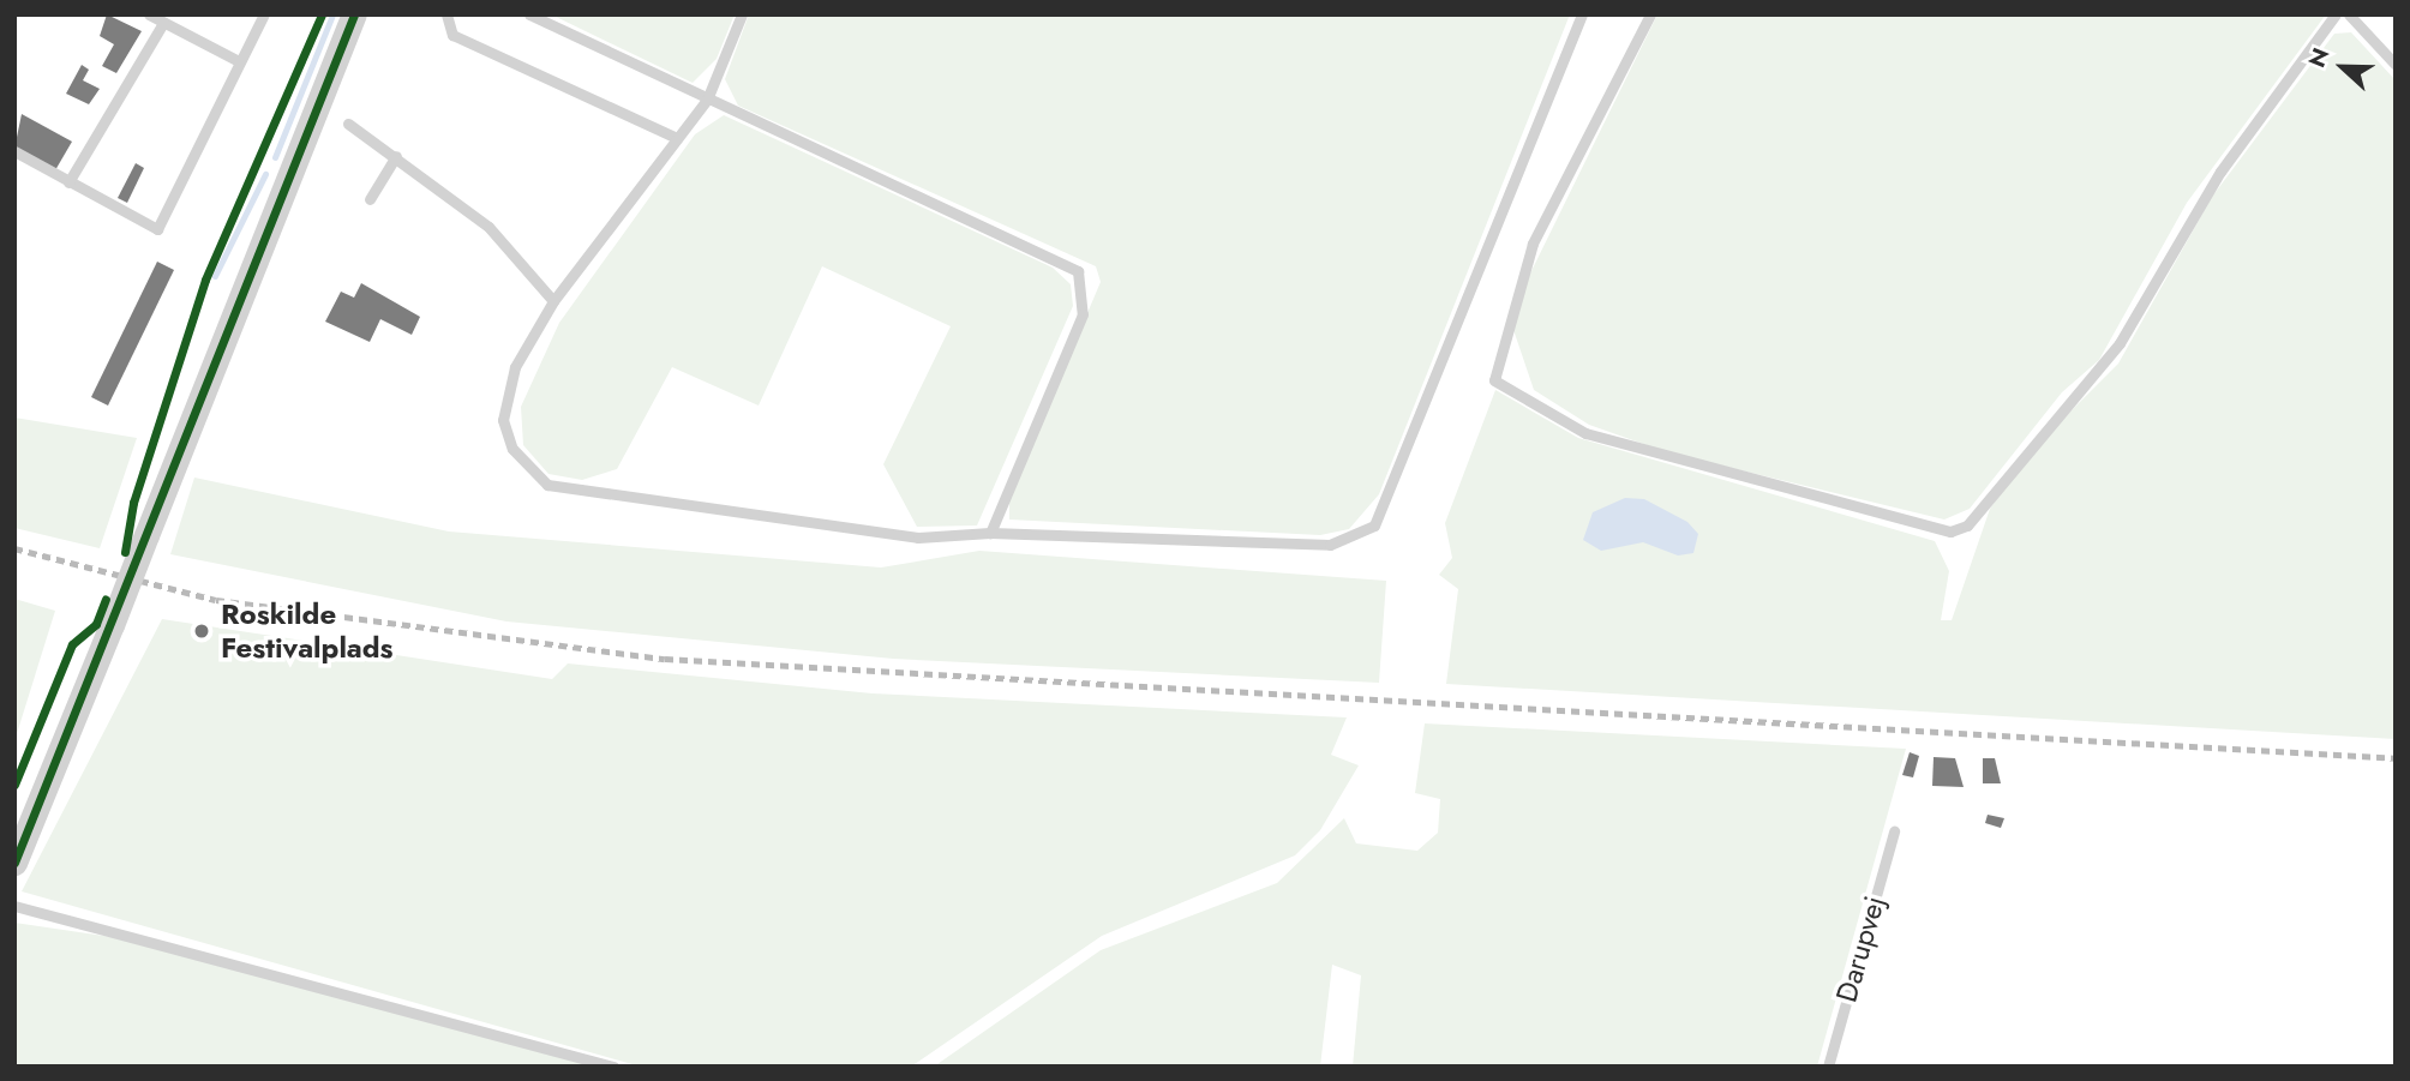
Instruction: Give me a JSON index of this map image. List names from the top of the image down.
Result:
{
  "streets": {
    "lane": ["Darupvej"]
  },
  "places": ["Roskilde Festivalplads"],
  "north": "left"
}
